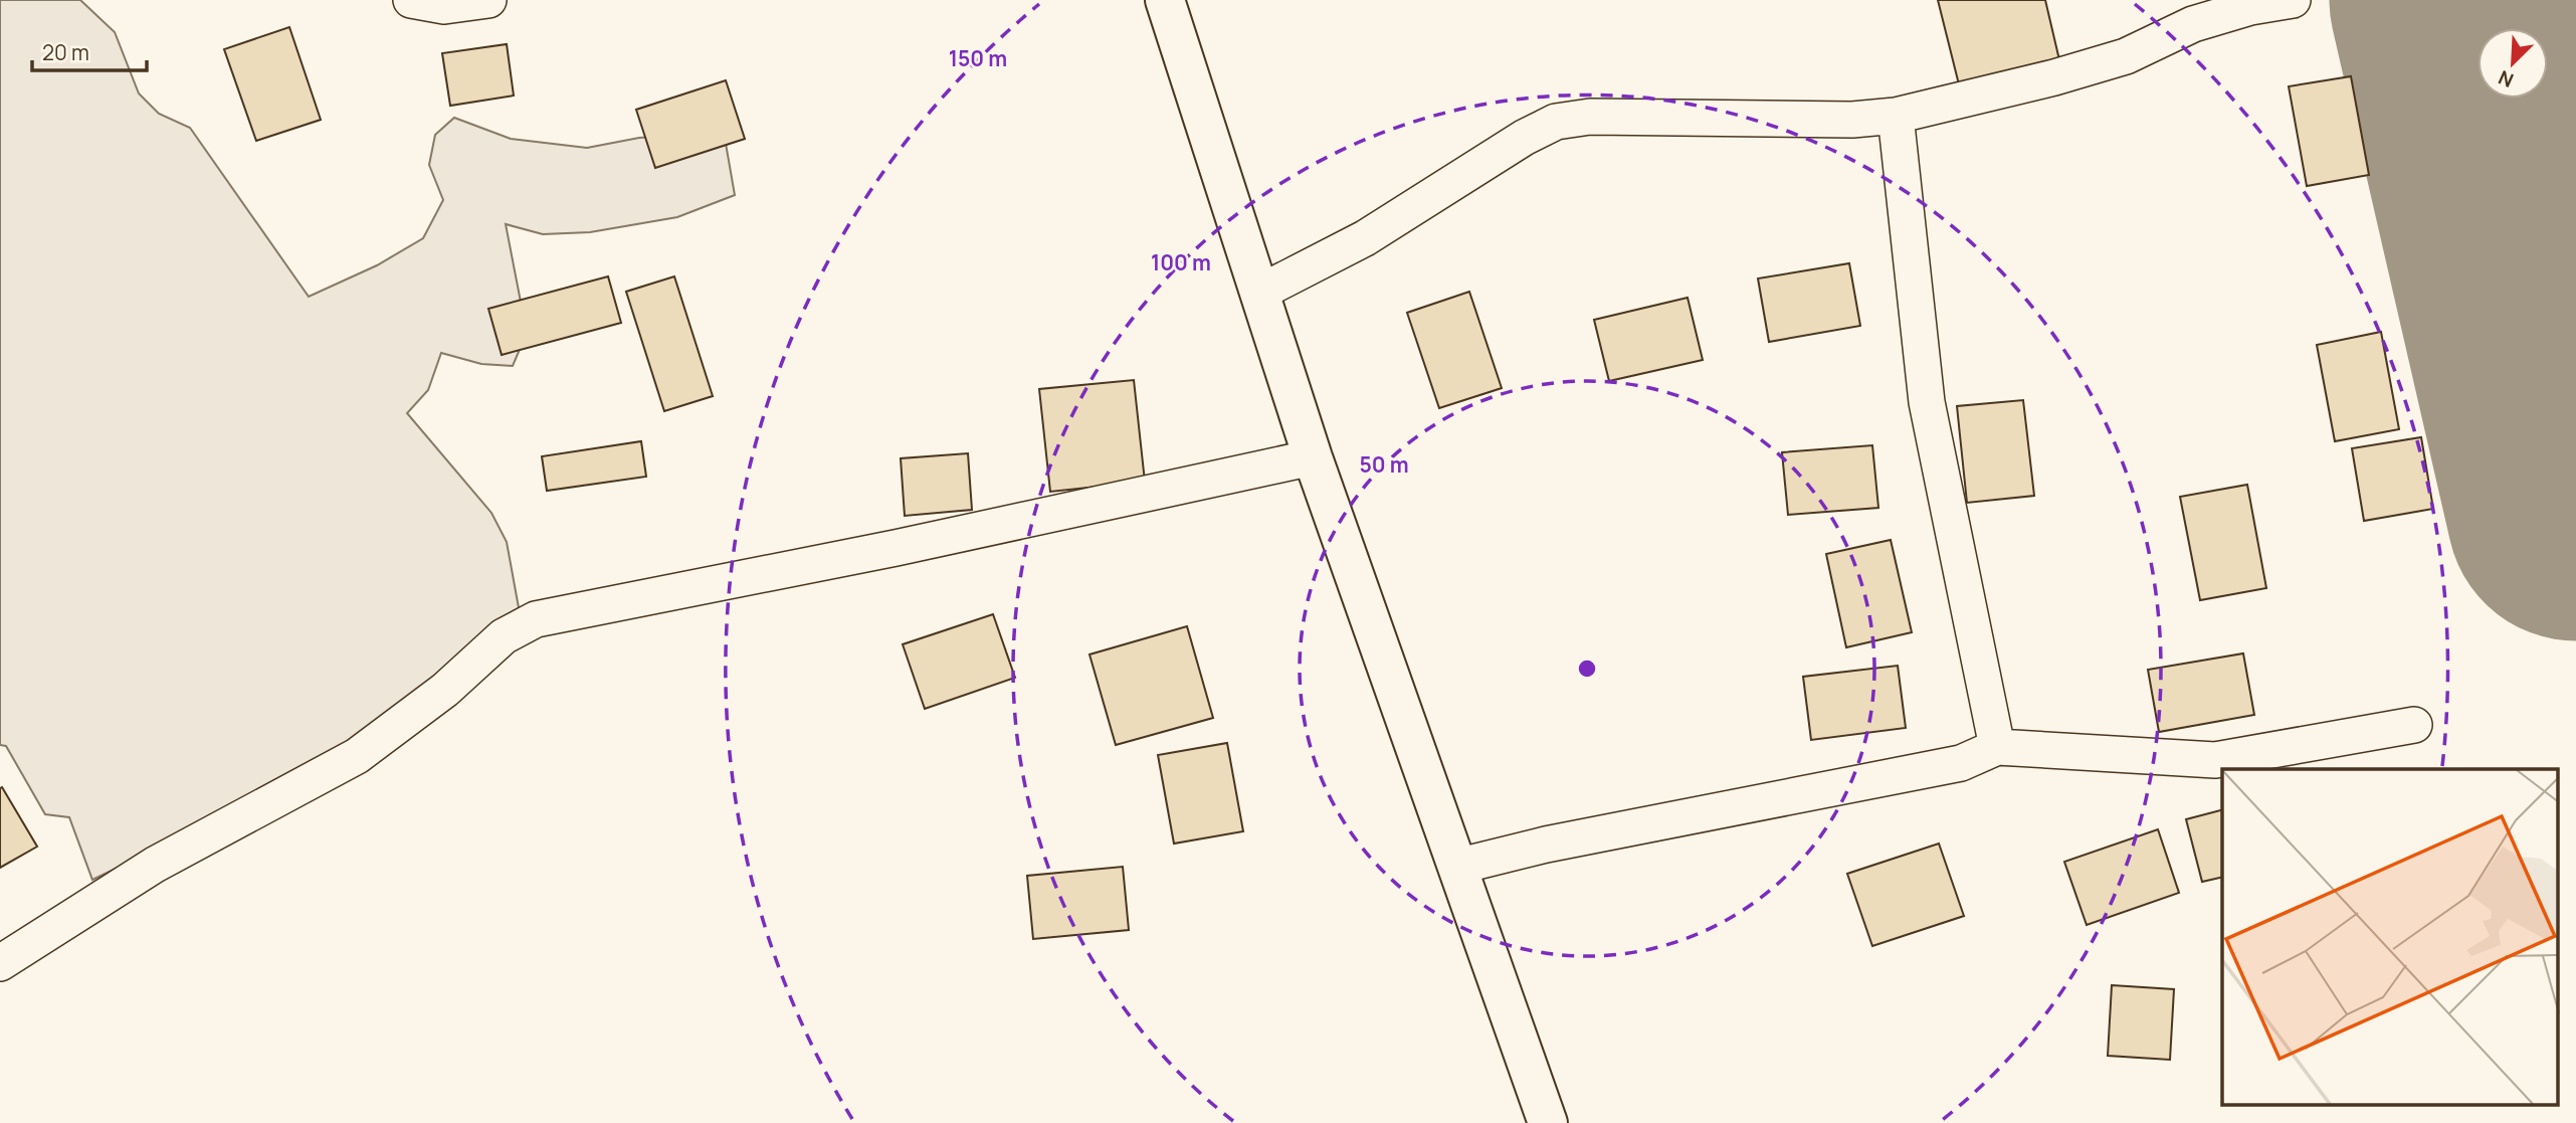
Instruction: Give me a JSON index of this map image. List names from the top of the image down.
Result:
{
  "scale_bar": "20 m",
  "north": "bottom left",
  "rings": ["150 m", "100 m", "50 m"]
}
